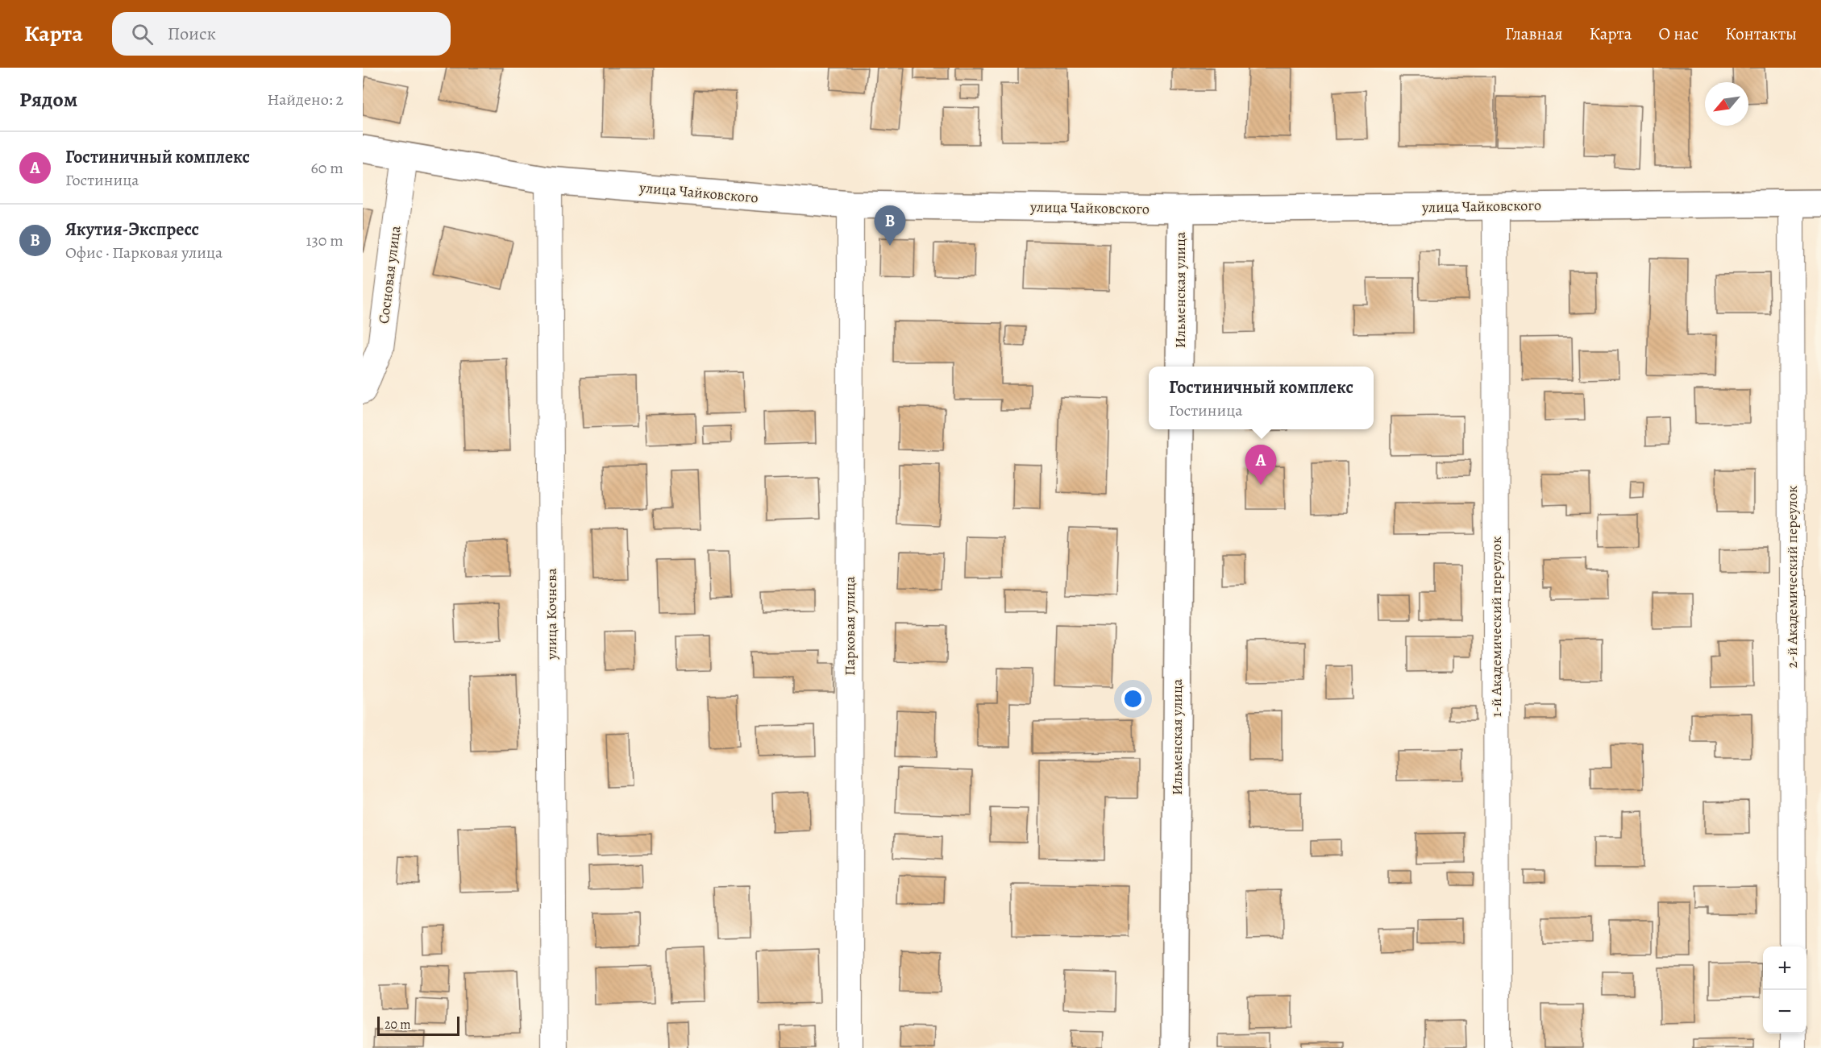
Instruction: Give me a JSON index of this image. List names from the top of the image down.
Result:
{
  "streets": {
    "main road": ["улица Чайковского", "Ильменская улица"],
    "street": [
      "Сосновая улица",
      "2-й Академический переулок",
      "улица Кочнева",
      "Парковая улица",
      "1-й Академический переулок"
    ]
  },
  "crossings": [
    ["улица Чайковского", "Сосновая улица"],
    ["улица Чайковского", "Ильменская улица"],
    ["улица Чайковского", "2-й Академический переулок"],
    ["улица Чайковского", "улица Кочнева"],
    ["улица Чайковского", "Парковая улица"],
    ["улица Чайковского", "1-й Академический переулок"]
  ],
  "scale_bar": "20 m",
  "north": "bottom left",
  "page": {
    "header": "Карта",
    "search": "Поиск",
    "nav": [
      "Главная",
      "Карта",
      "О нас",
      "Контакты"
    ],
    "heading": ["Рядом", "Найдено: 2"],
    "list": [
      {
        "mark": "A",
        "name": "Гостиничный комплекс",
        "note": "Гостиница",
        "value": "60 m"
      },
      {
        "mark": "B",
        "name": "Якутия-Экспресс",
        "note": "Офис · Парковая улица",
        "value": "130 m"
      }
    ],
    "pins": ["B", "A"],
    "popup": ["Гостиничный комплекс", "Гостиница"],
    "map_buttons": ["+", "−"],
    "scale": "20 m"
  }
}
